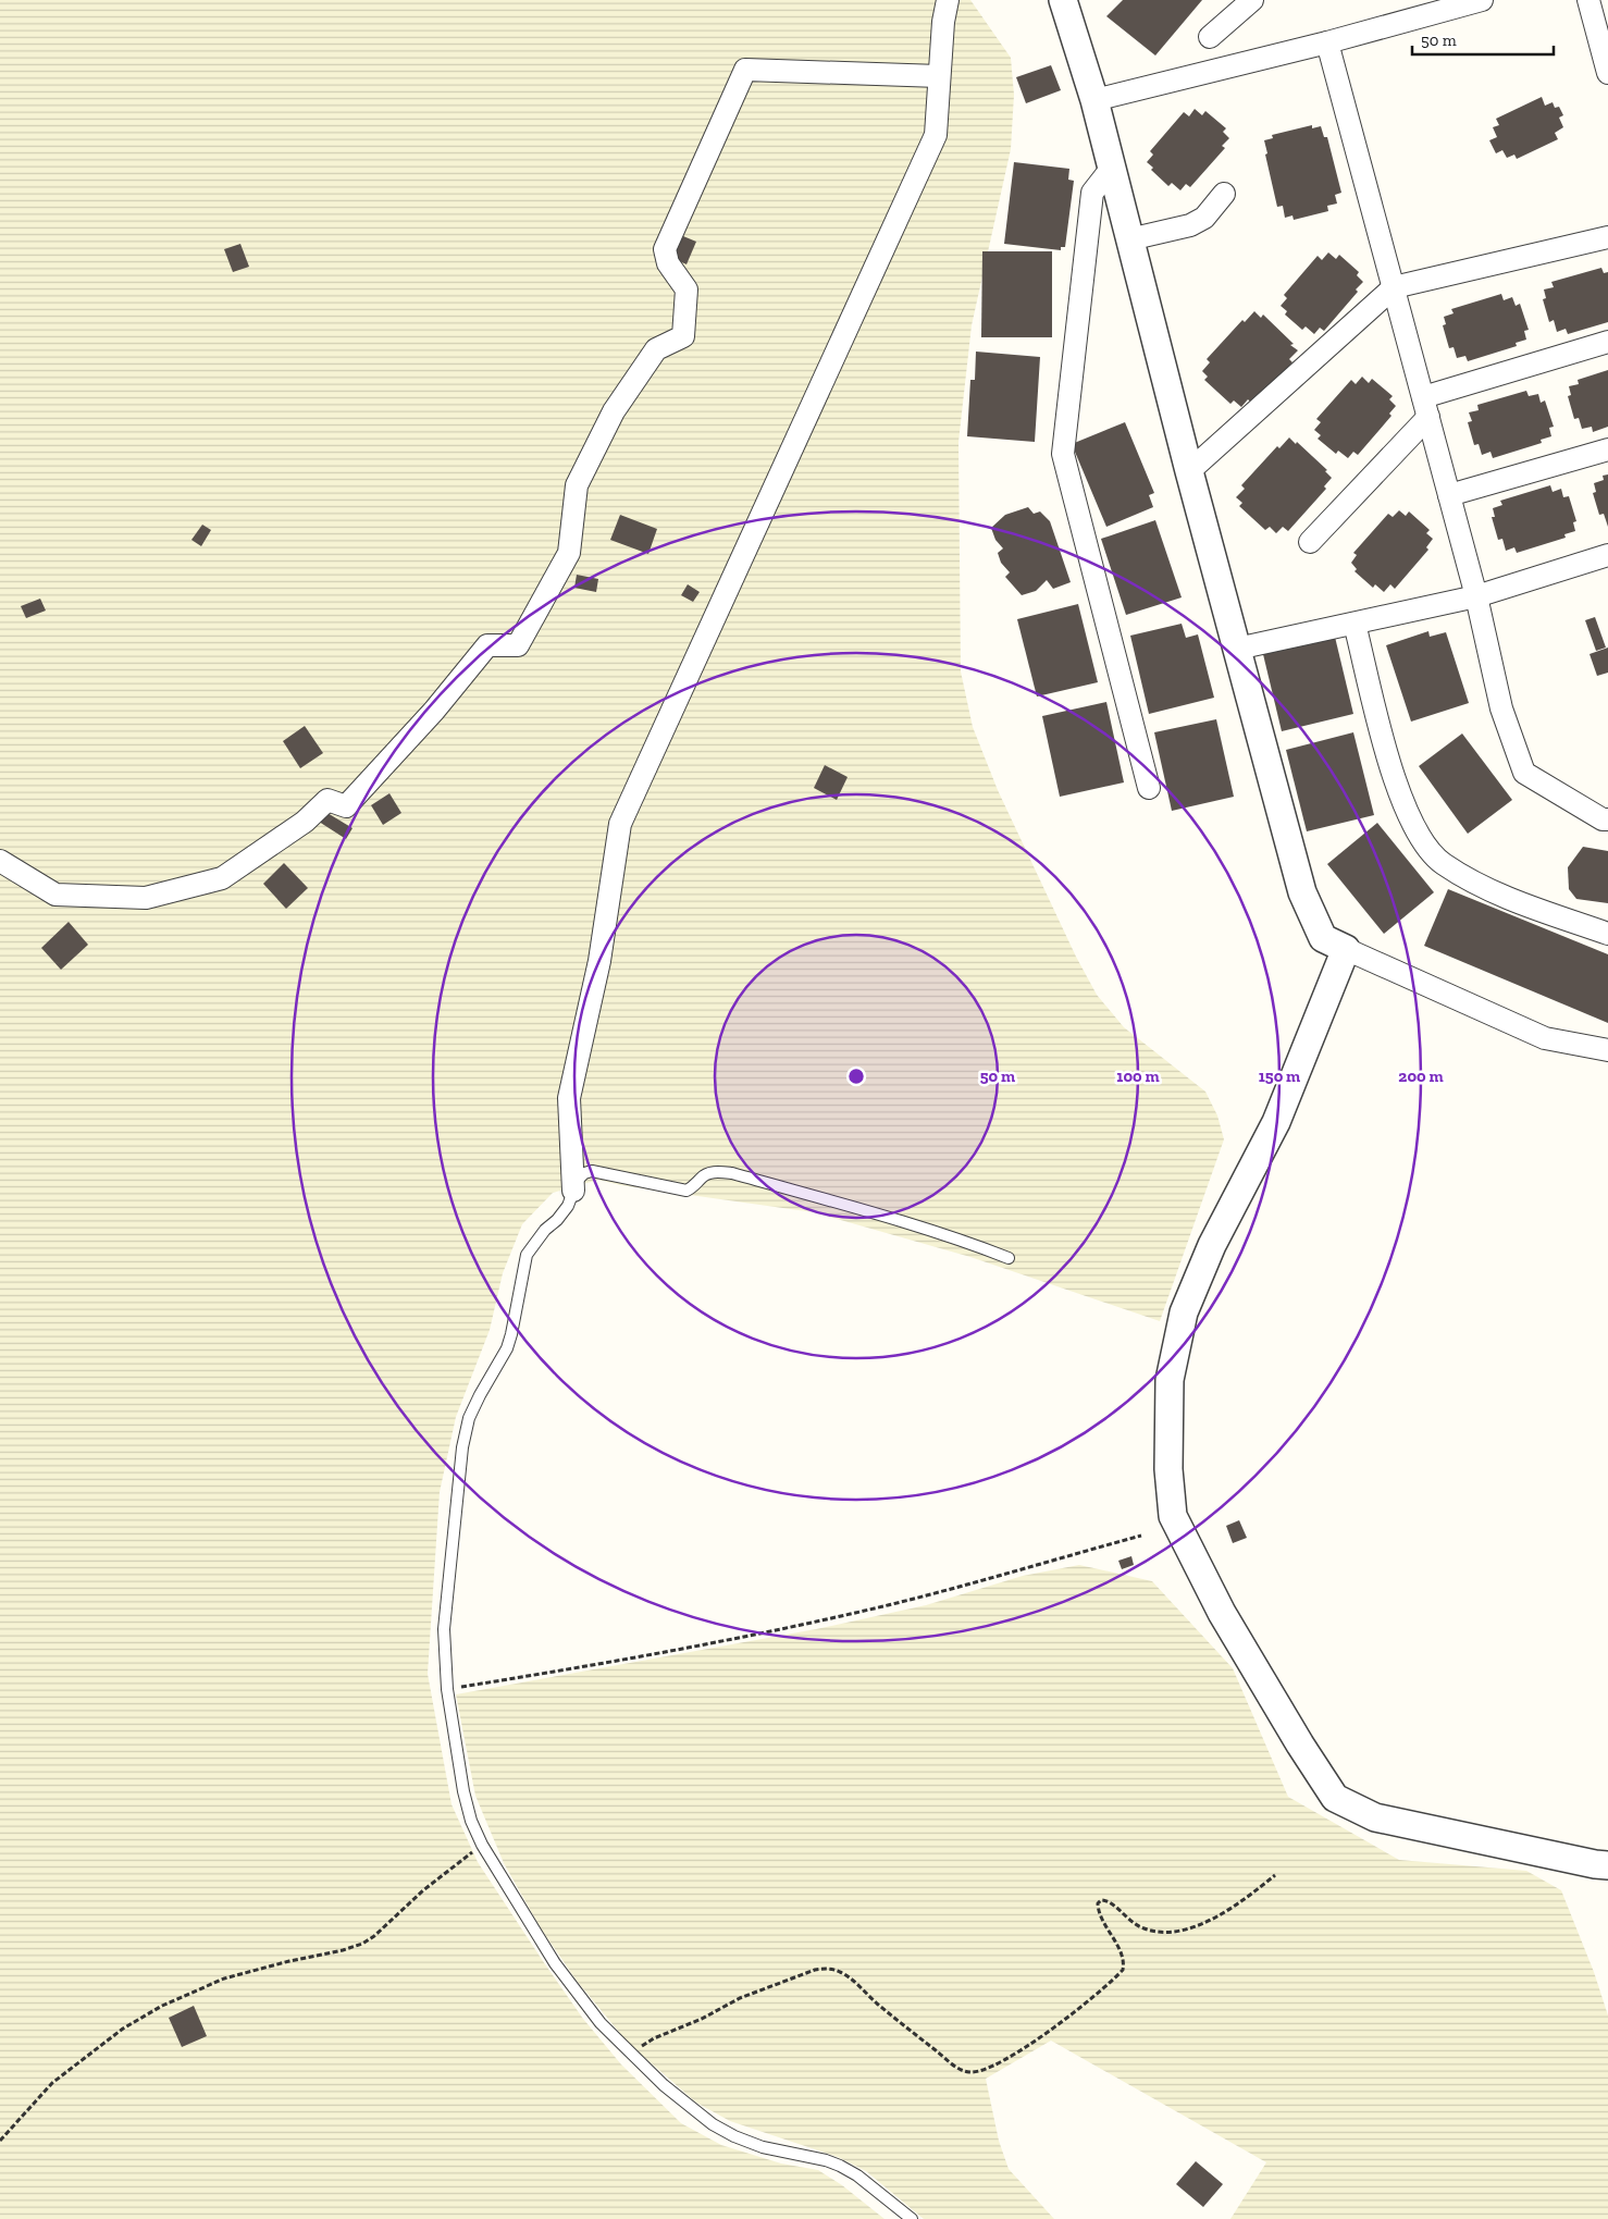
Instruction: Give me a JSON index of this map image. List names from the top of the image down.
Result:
{
  "scale_bar": "50 m",
  "rings": [
    "50 m",
    "100 m",
    "150 m",
    "200 m"
  ]
}
